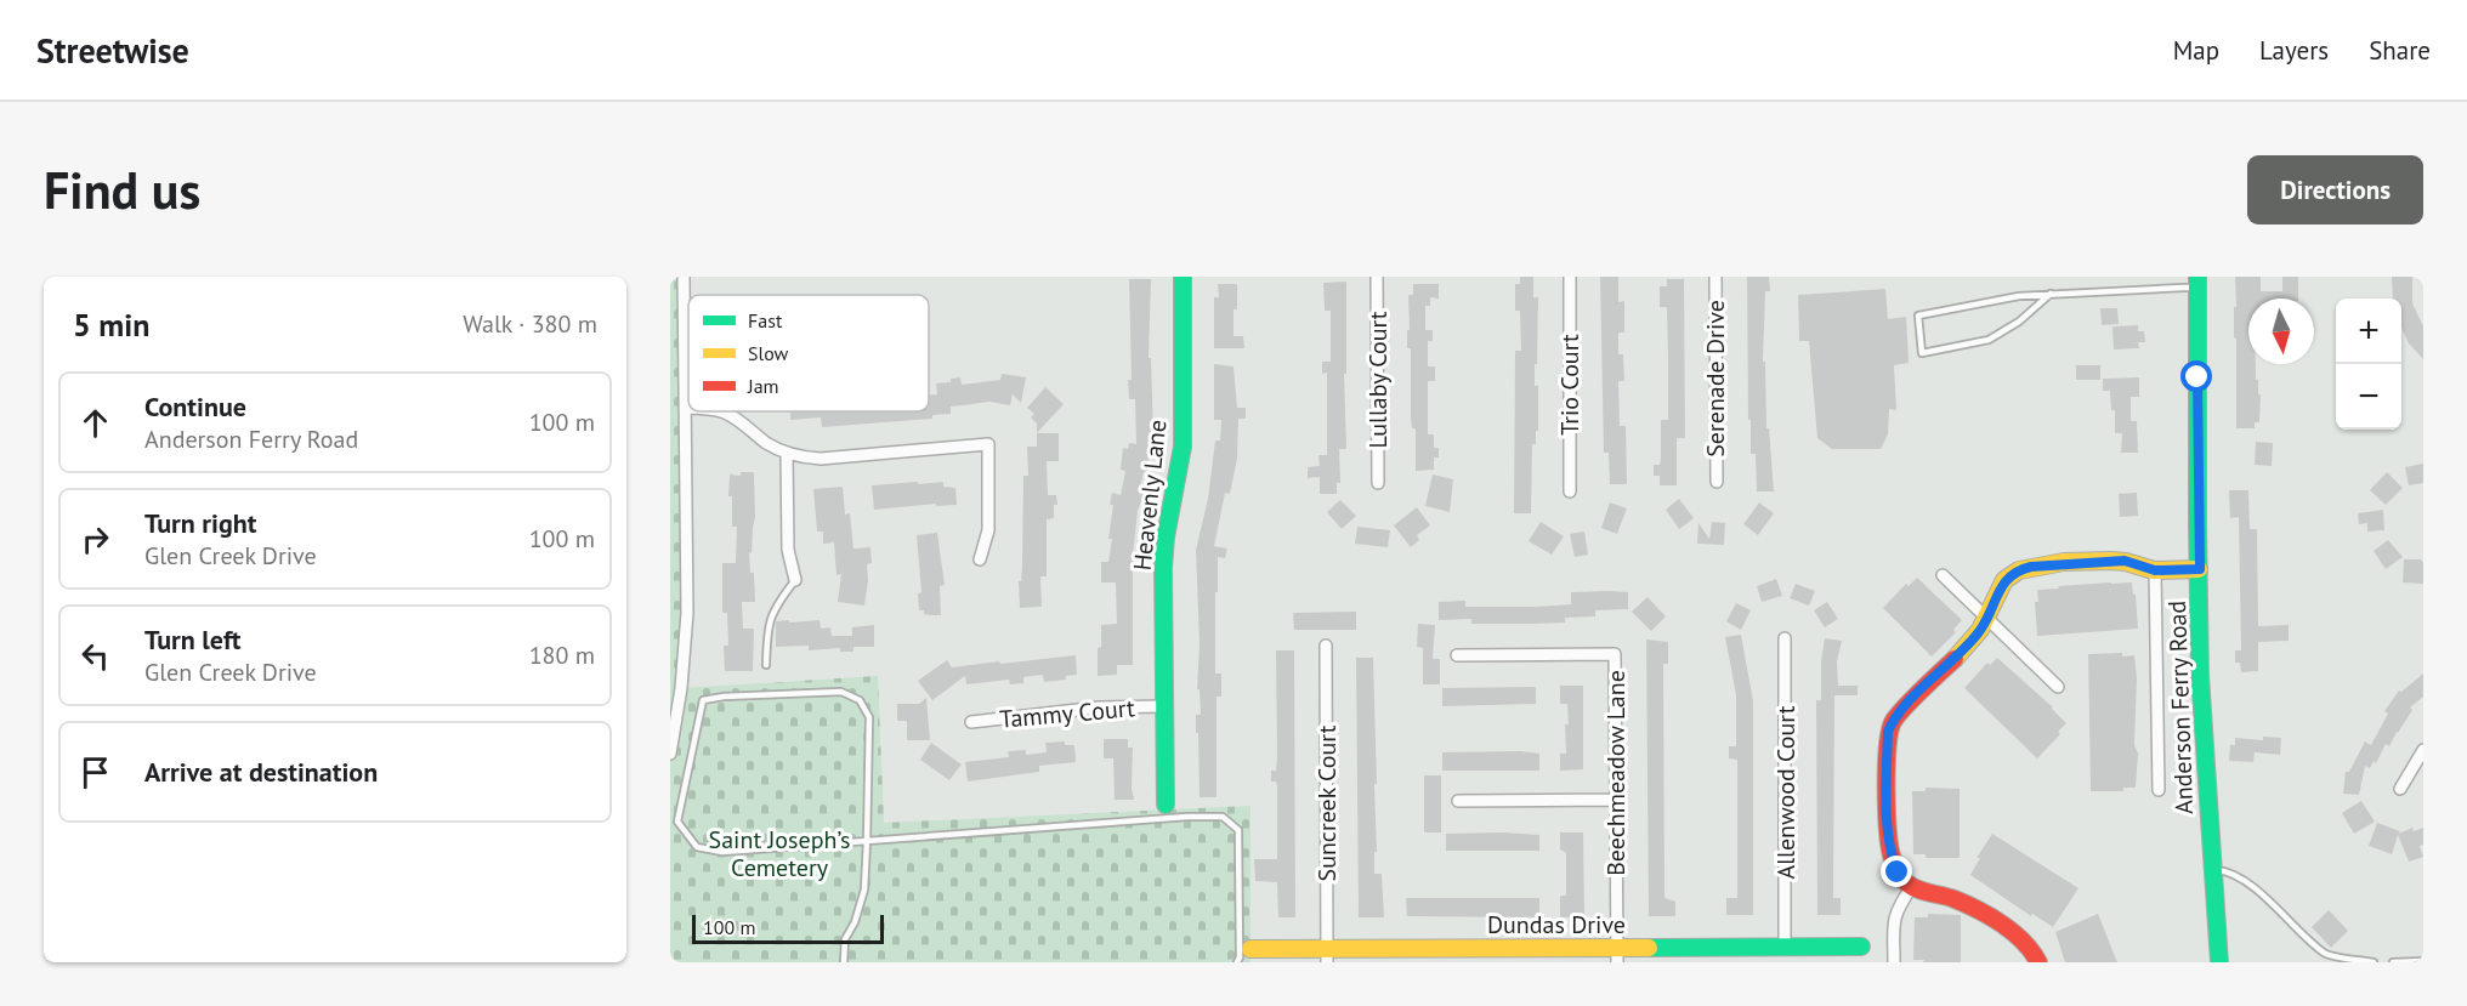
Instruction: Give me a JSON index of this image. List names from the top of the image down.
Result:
{
  "streets": {
    "street": [
      "Serenade Drive",
      "Lullaby Court",
      "Trio Court",
      "Heavenly Lane",
      "Anderson Ferry Road",
      "Tammy Court",
      "Beechmeadow Lane",
      "Allenwood Court",
      "Suncreek Court",
      "Dundas Drive"
    ]
  },
  "crossings": [
    ["Heavenly Lane", "Tammy Court"],
    ["Beechmeadow Lane", "Dundas Drive"],
    ["Allenwood Court", "Dundas Drive"],
    ["Suncreek Court", "Dundas Drive"]
  ],
  "parks": ["Saint Joseph’s Cemetery"],
  "legend": ["Fast", "Slow", "Jam"],
  "scale_bar": "100 m",
  "north": "bottom",
  "page": {
    "header": "Streetwise",
    "nav": ["Map", "Layers", "Share"],
    "buttons": "Directions",
    "title": "Find us",
    "heading": ["5 min", "Walk · 380 m"],
    "map_buttons": ["+", "−"],
    "list": [
      ["Continue", "Anderson Ferry Road", "100 m"],
      ["Turn right", "Glen Creek Drive", "100 m"],
      ["Turn left", "Glen Creek Drive", "180 m"],
      "Arrive at destination"
    ],
    "scale": "100 m"
  }
}
